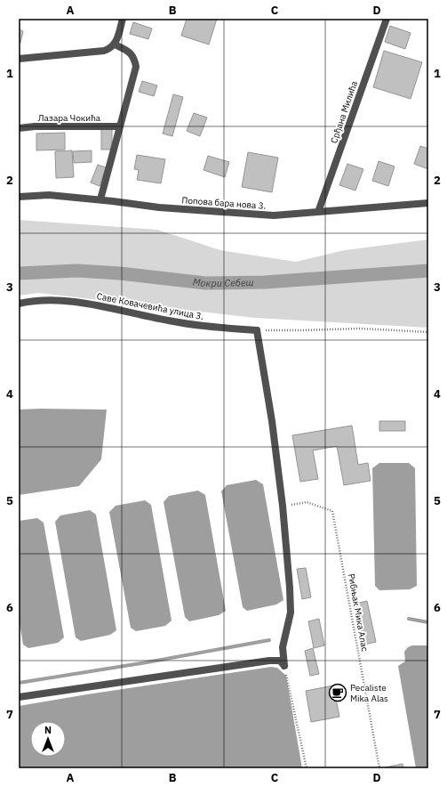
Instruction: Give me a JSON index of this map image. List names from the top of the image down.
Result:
{
  "streets": {
    "street": [
      "Срђана Милића",
      "Лазара Чокића",
      "Попова бара нова 3.",
      "Саве Ковачевића улица 3."
    ],
    "path": ["Рибњак Мика Алас"]
  },
  "crossings": [
    ["Срђана Милића", "Попова бара нова 3."]
  ],
  "water": ["Мокри Себеш"],
  "places": {
    "cafe": ["Pecaliste Mika Alas"]
  },
  "north": "top",
  "grid": {
    "columns": [
      "A",
      "B",
      "C",
      "D"
    ],
    "rows": [
      "1",
      "2",
      "3",
      "4",
      "5",
      "6",
      "7"
    ]
  }
}
